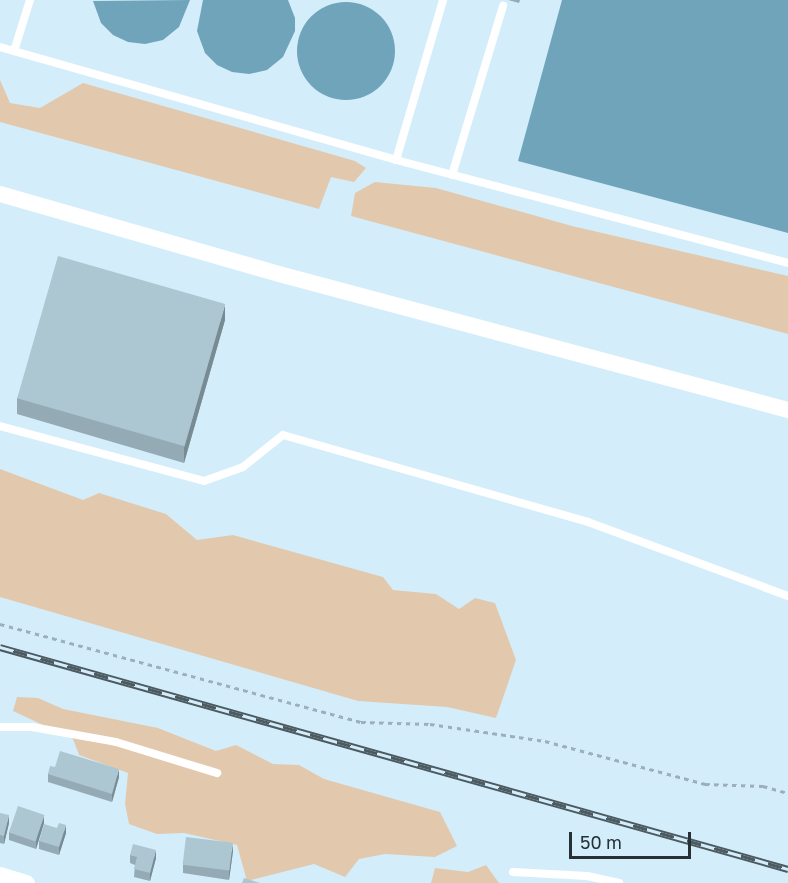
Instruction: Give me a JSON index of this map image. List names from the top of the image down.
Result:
{
  "scale_bar": "50 m"
}
